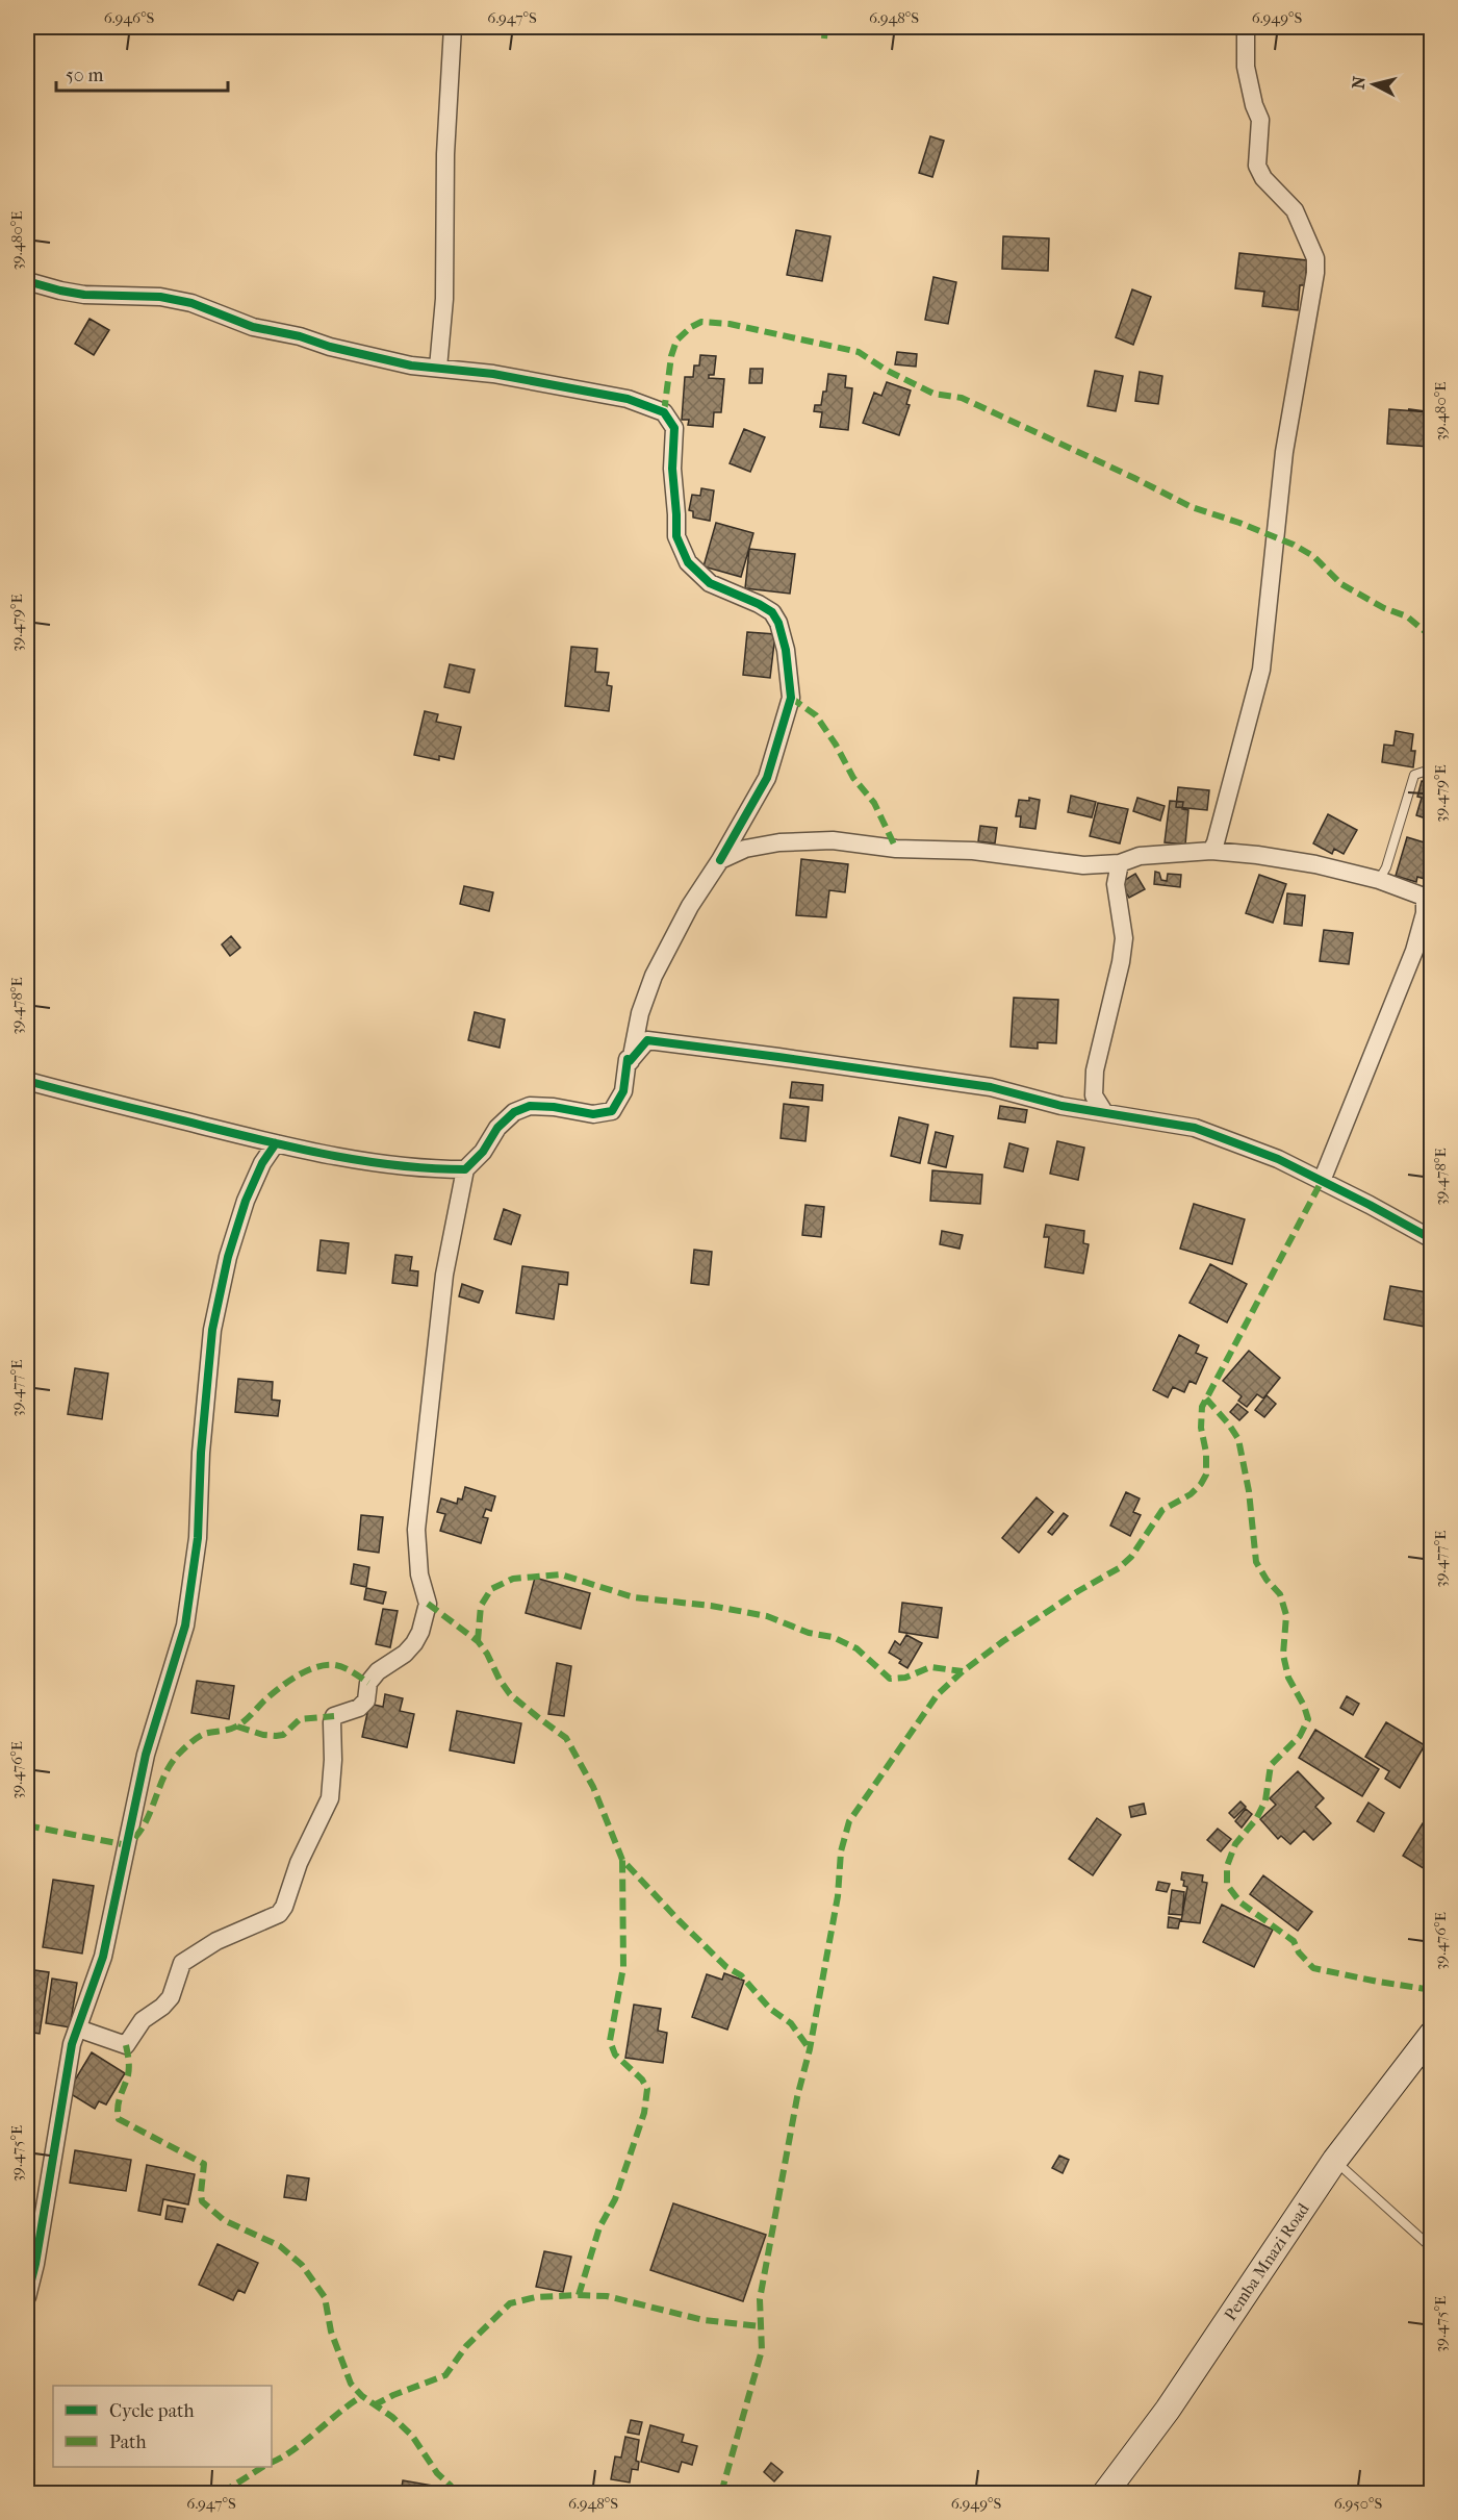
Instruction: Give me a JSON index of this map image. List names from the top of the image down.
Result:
{
  "streets": {
    "main road": ["Pemba Mnazi Road"]
  },
  "legend": ["Cycle path", "Path"],
  "scale_bar": "50 m",
  "north": "left",
  "coordinates": [
    "6.946°S",
    "6.947°S",
    "6.948°S",
    "6.949°S",
    "39.480°E",
    "39.479°E",
    "39.478°E",
    "39.477°E",
    "39.476°E",
    "39.475°E",
    "6.950°S"
  ]
}
